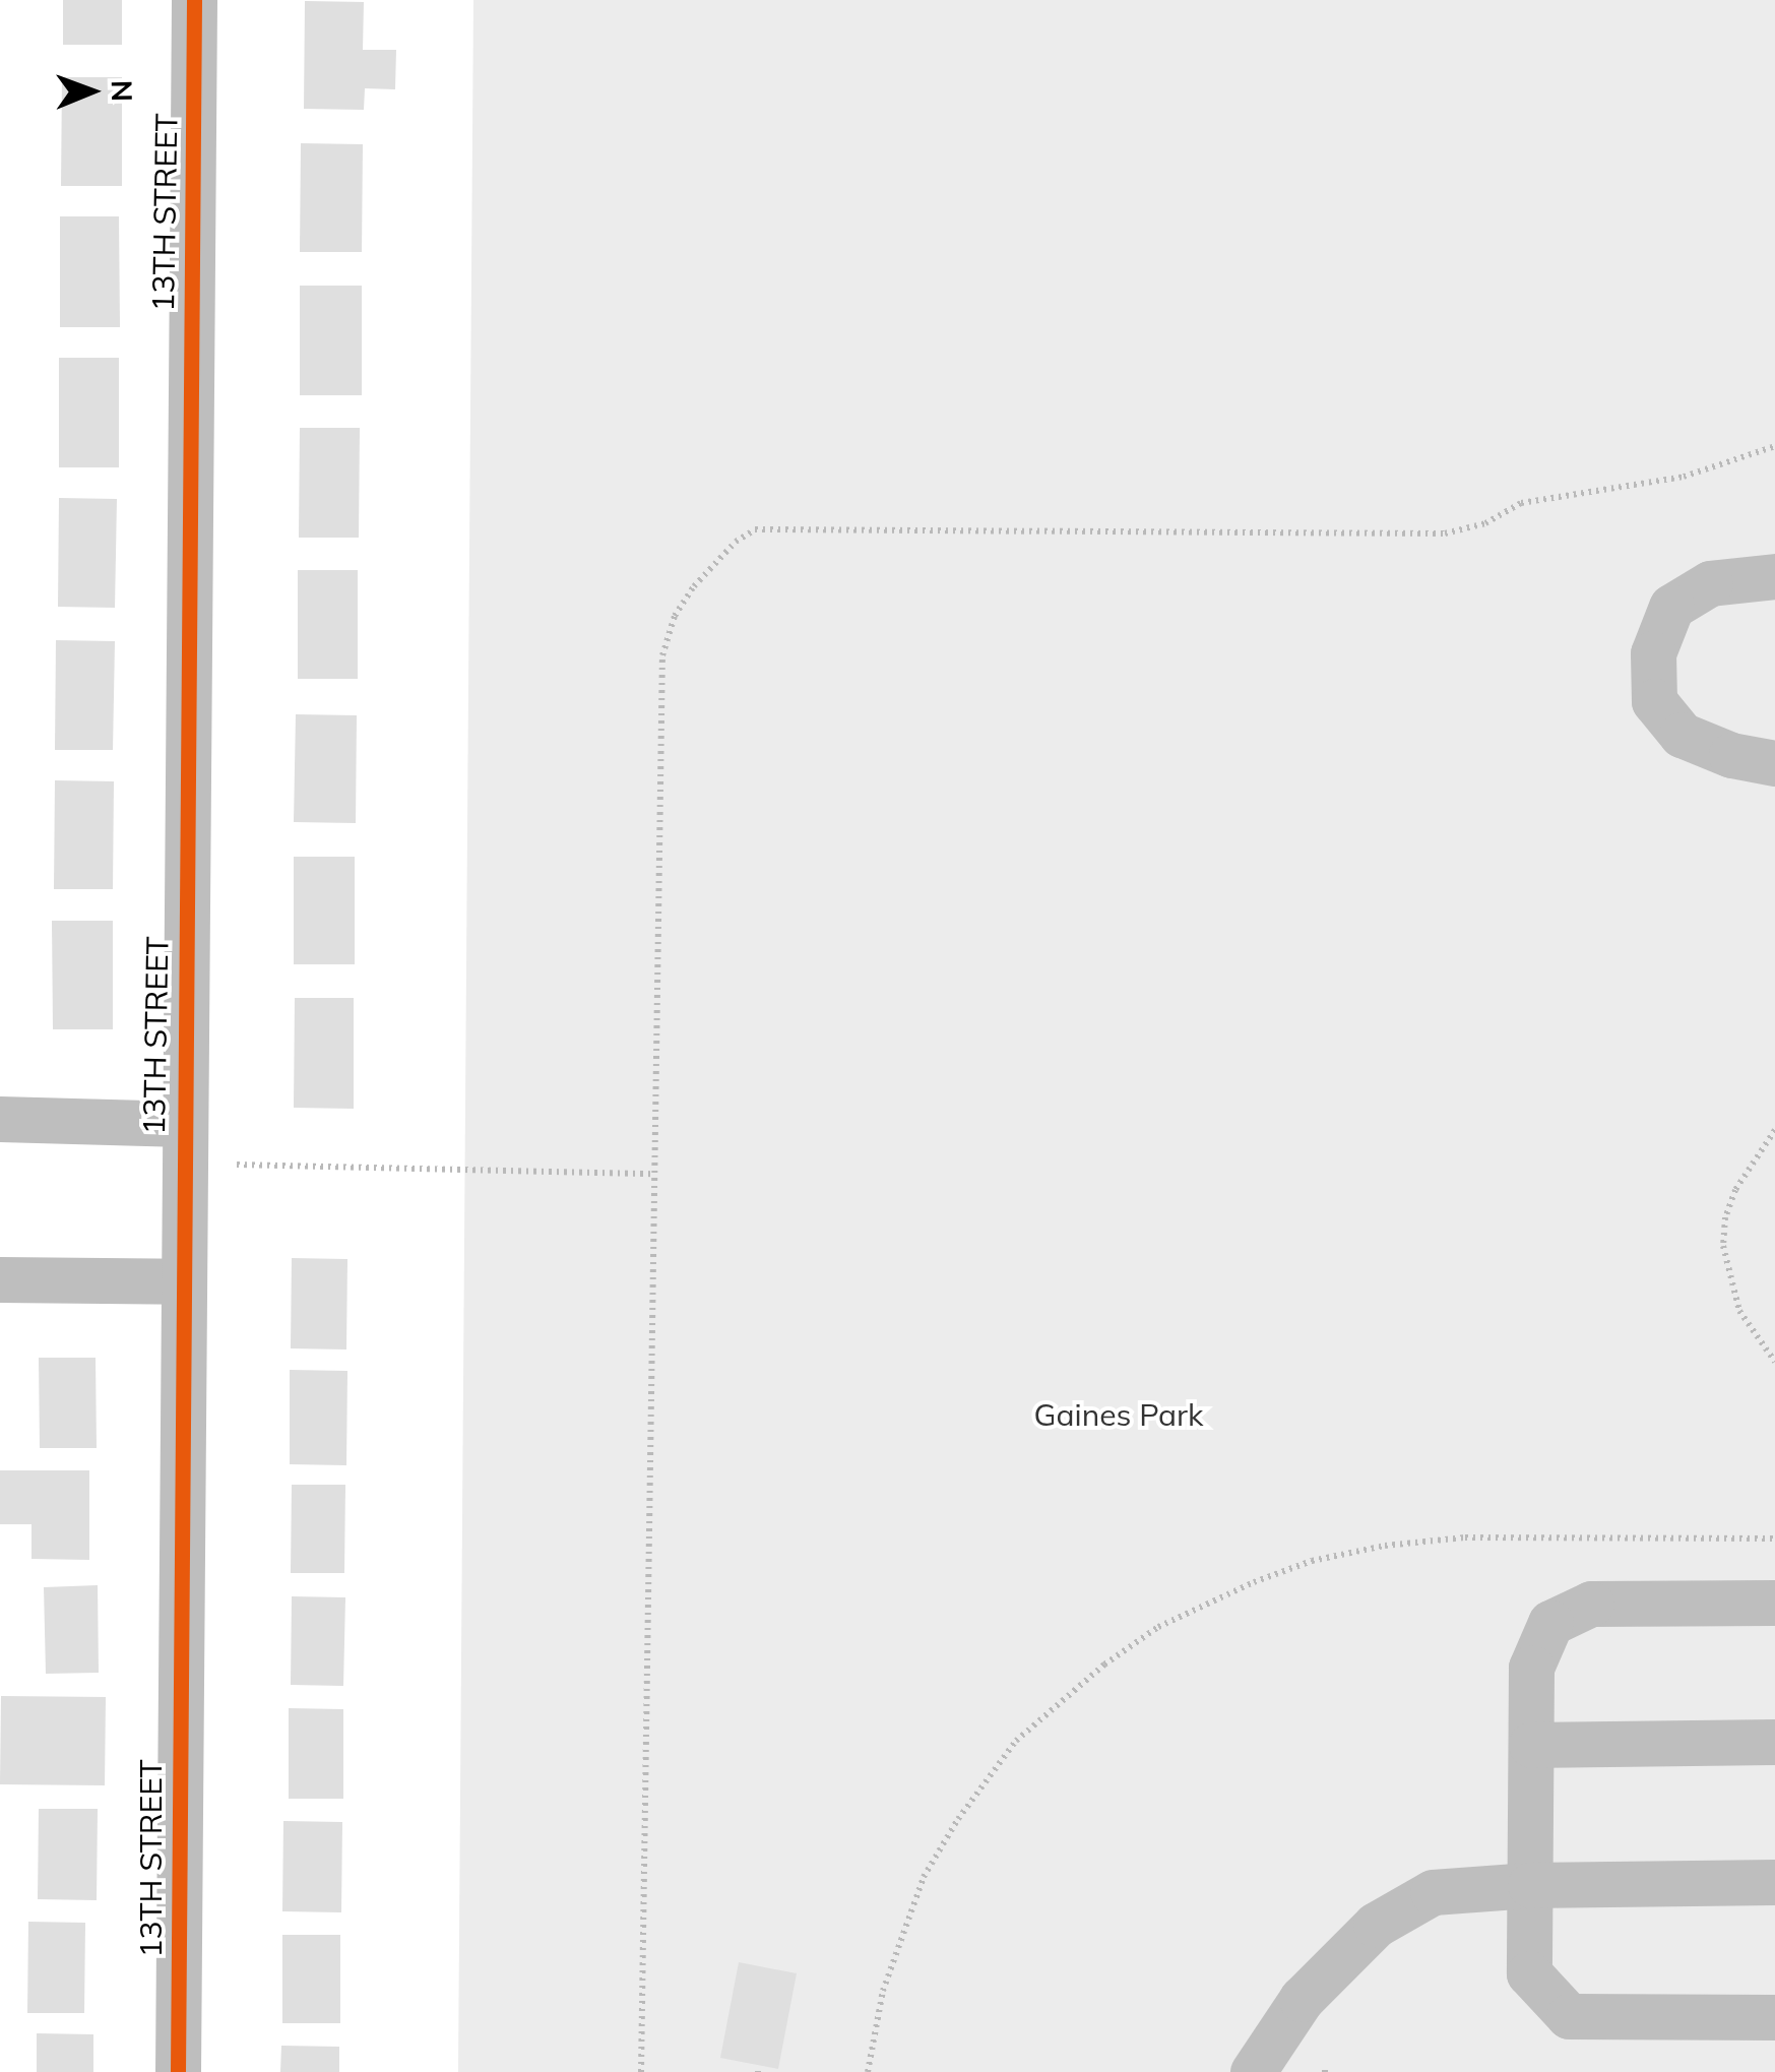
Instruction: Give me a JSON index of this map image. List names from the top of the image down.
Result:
{
  "streets": {
    "street": ["13TH STREET"]
  },
  "parks": ["Gaines Park"],
  "north": "right"
}
